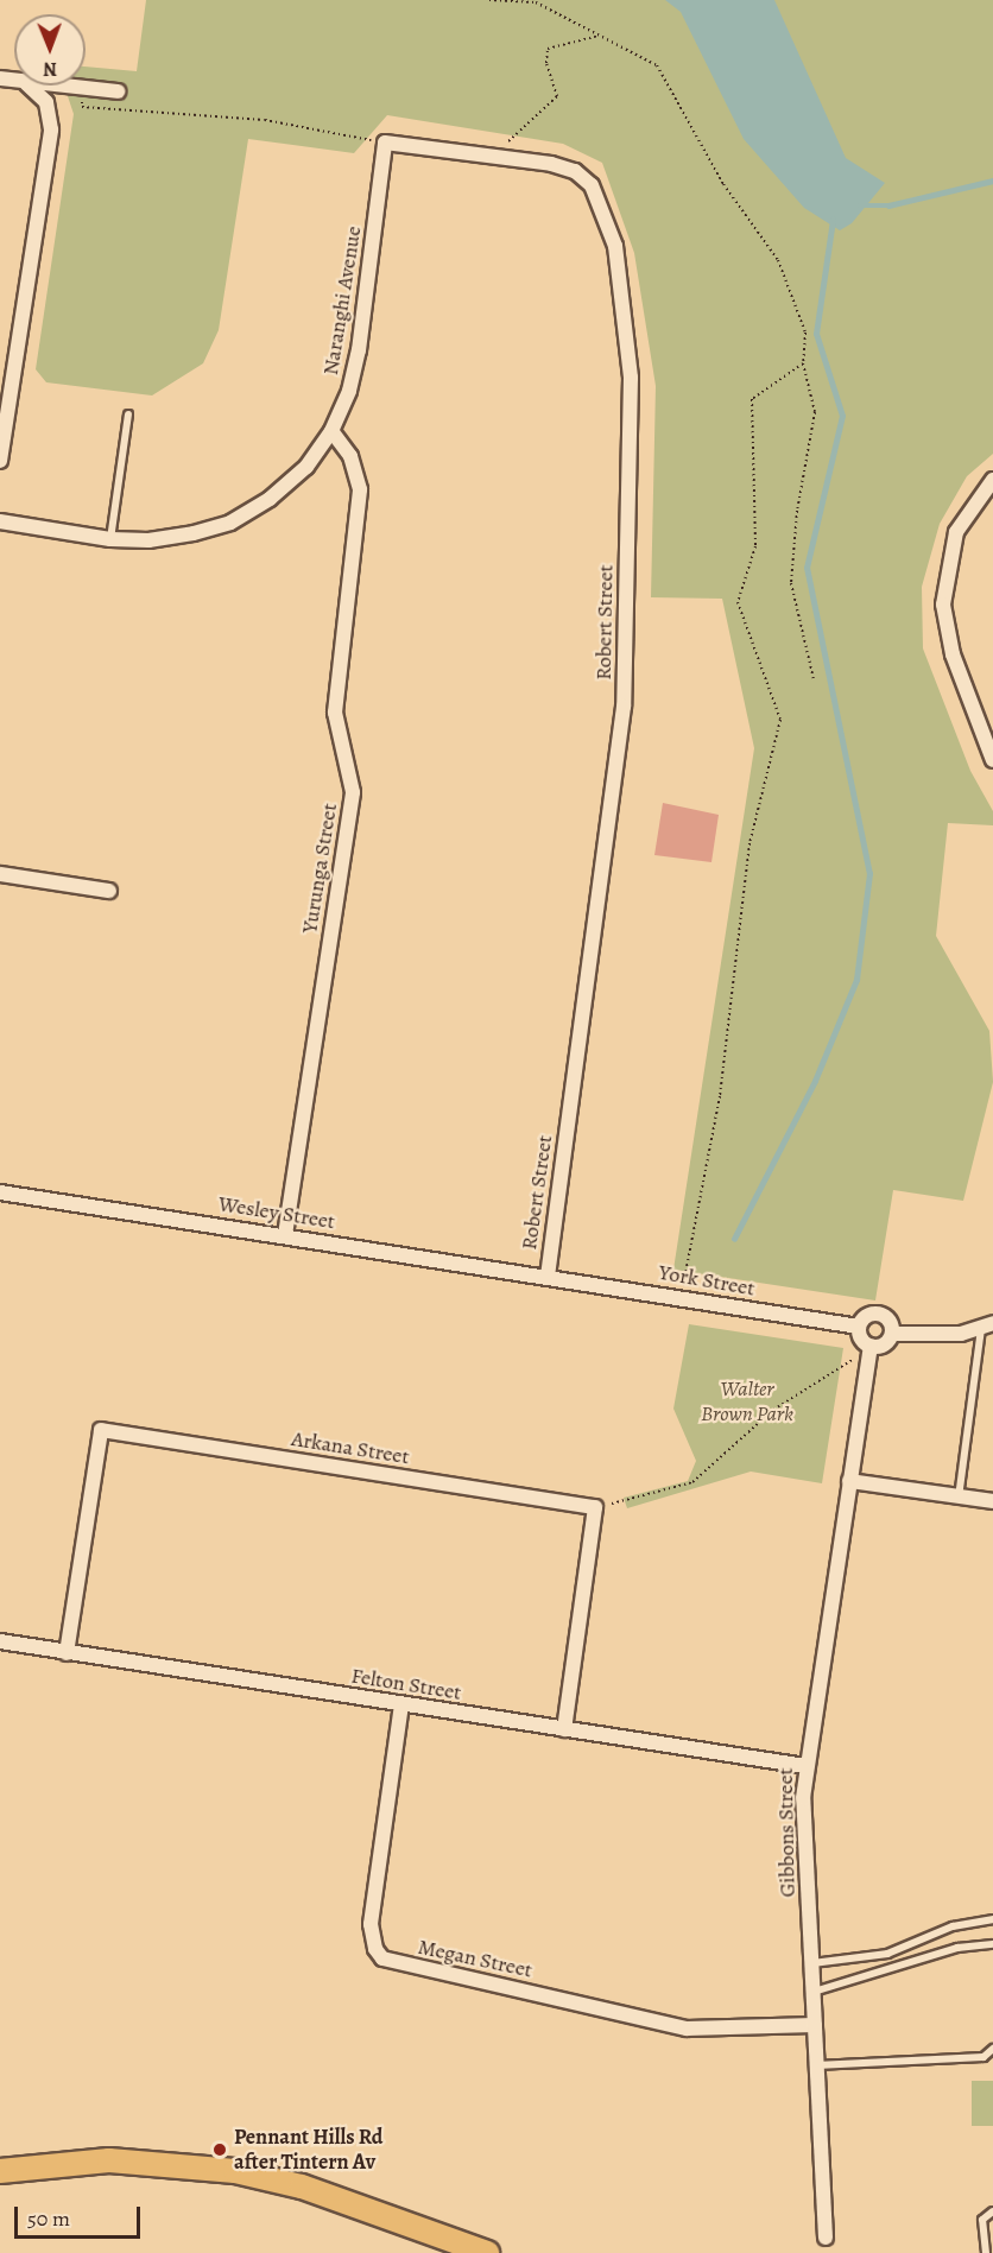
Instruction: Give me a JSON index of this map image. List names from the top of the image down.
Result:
{
  "streets": {
    "street": [
      "Naranghi Avenue",
      "Robert Street",
      "Yurunga Street",
      "Wesley Street",
      "York Street",
      "Arkana Street",
      "Felton Street",
      "Gibbons Street",
      "Megan Street"
    ]
  },
  "crossings": [
    ["Naranghi Avenue", "Robert Street"],
    ["Naranghi Avenue", "Yurunga Street"],
    ["Robert Street", "Wesley Street"],
    ["Robert Street", "York Street"],
    ["Yurunga Street", "Wesley Street"],
    ["Wesley Street", "York Street"],
    ["York Street", "Gibbons Street"],
    ["Arkana Street", "Felton Street"],
    ["Felton Street", "Gibbons Street"],
    ["Felton Street", "Megan Street"],
    ["Gibbons Street", "Megan Street"]
  ],
  "parks": ["Walter Brown Park"],
  "places": ["Pennant Hills Rd after Tintern Av"],
  "scale_bar": "50 m",
  "north": "bottom"
}
